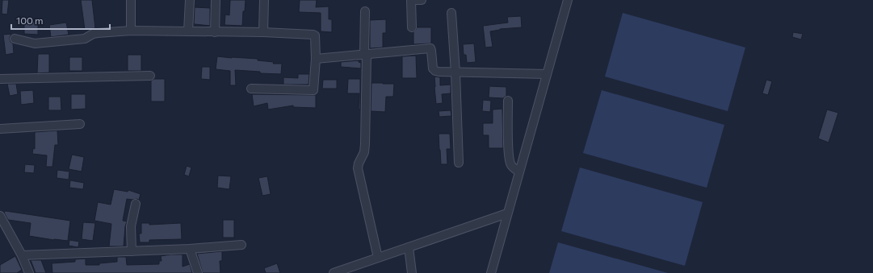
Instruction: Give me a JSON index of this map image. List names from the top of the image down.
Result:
{
  "scale_bar": "100 m"
}
